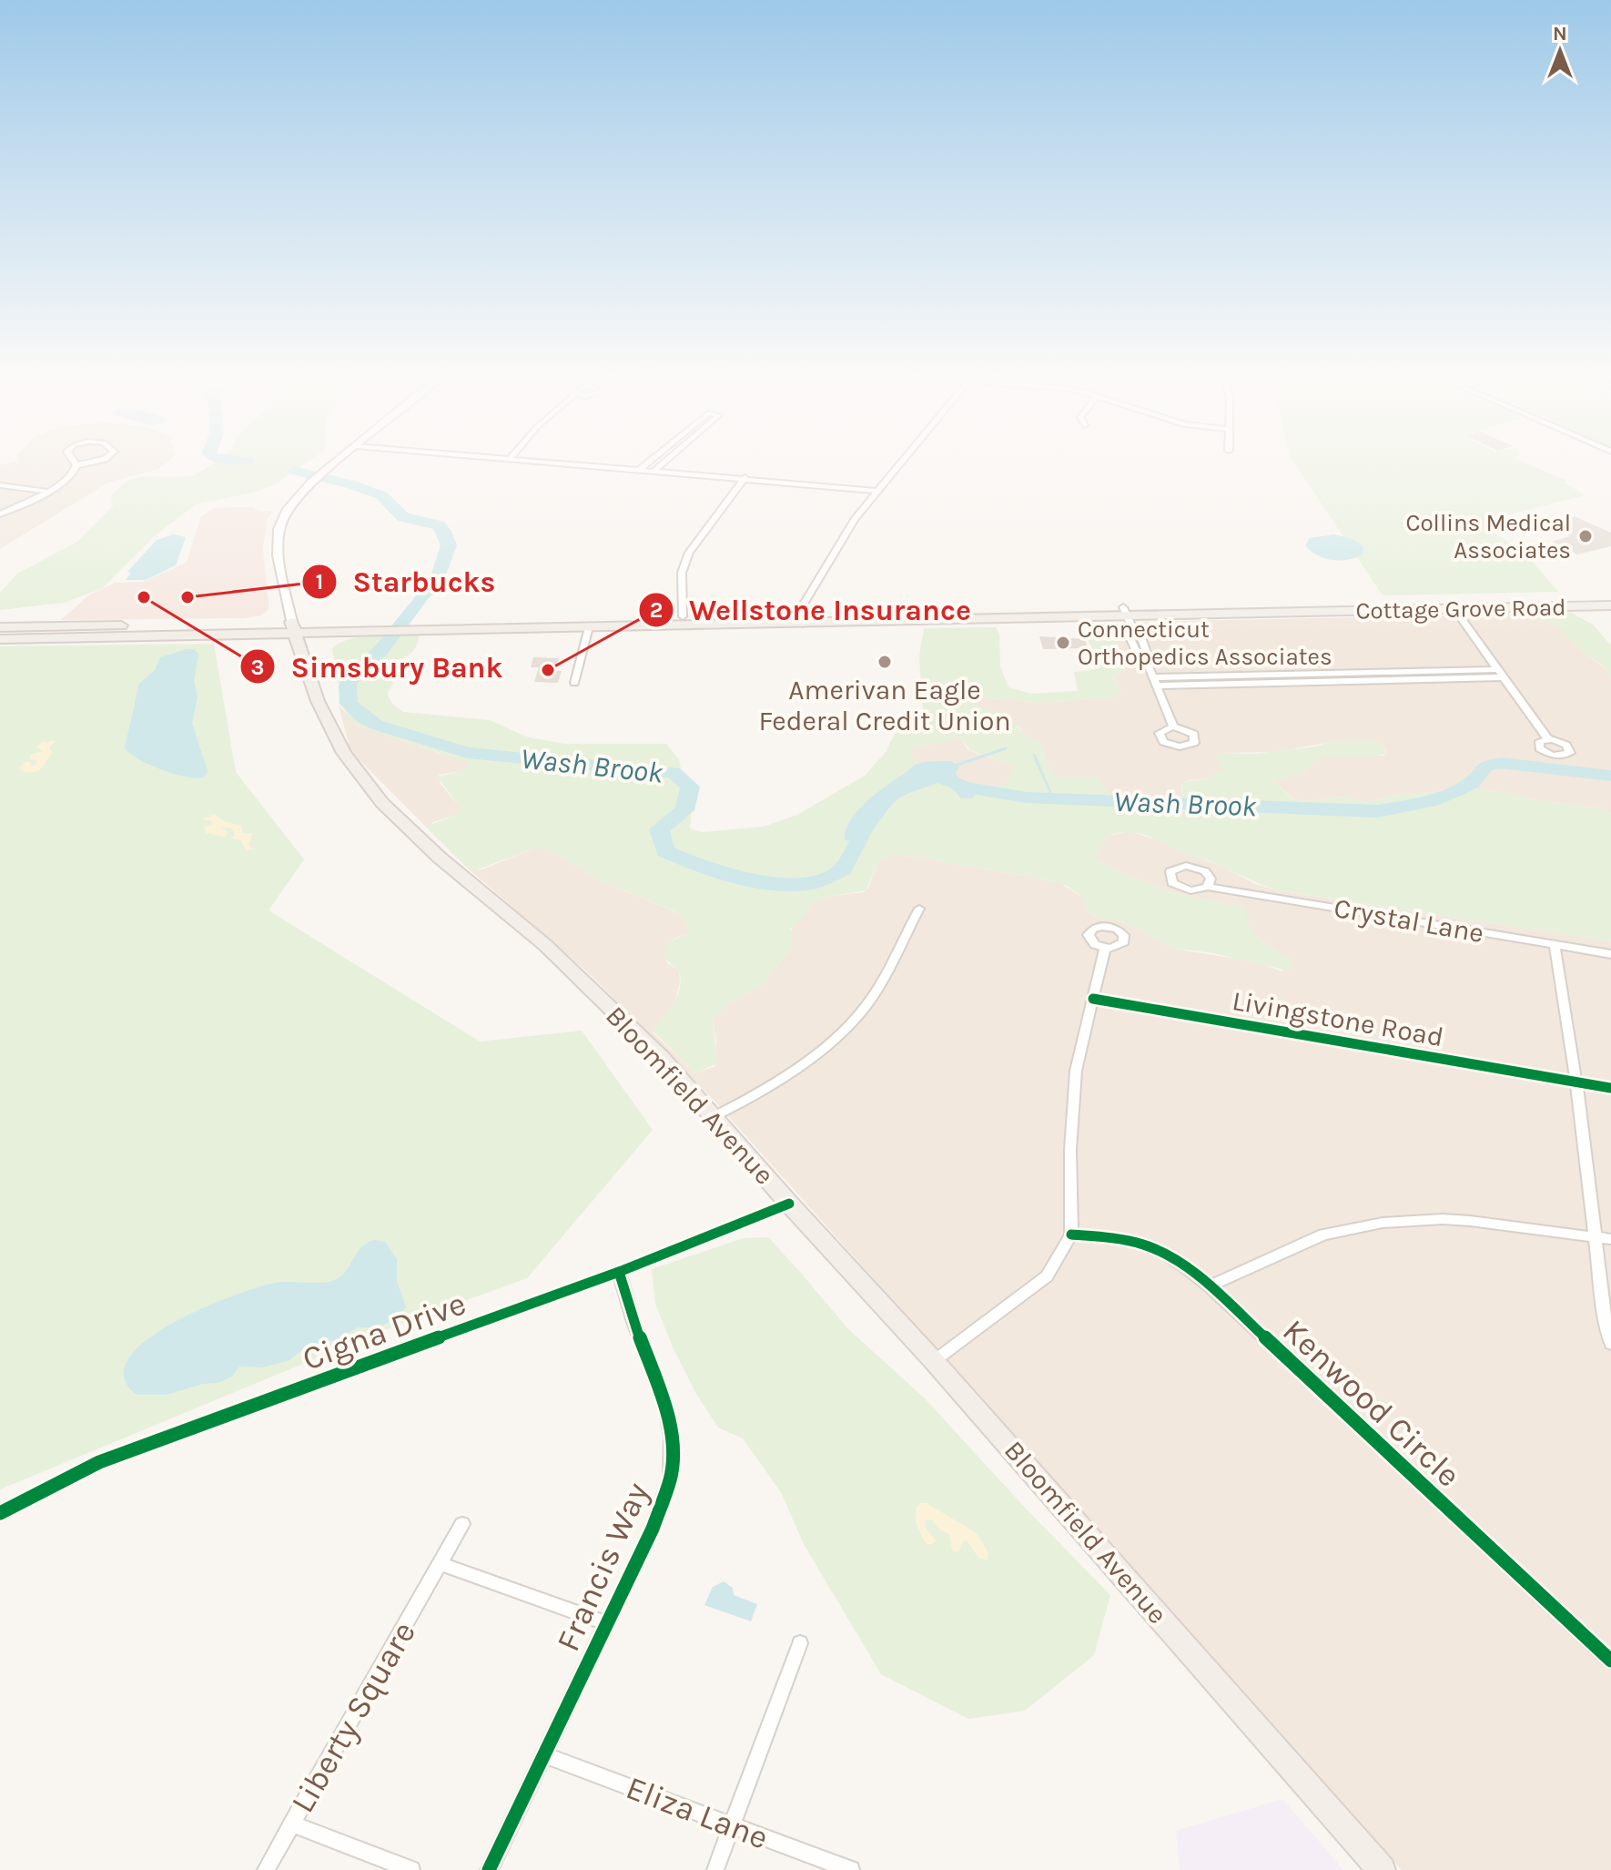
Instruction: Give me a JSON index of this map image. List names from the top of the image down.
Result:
{
  "streets": {
    "main road": ["Cottage Grove Road", "Bloomfield Avenue"],
    "street": [
      "Crystal Lane",
      "Livingstone Road",
      "Cigna Drive",
      "Kenwood Circle",
      "Francis Way",
      "Liberty Square",
      "Eliza Lane"
    ]
  },
  "crossings": [
    ["Cottage Grove Road", "Bloomfield Avenue"],
    ["Bloomfield Avenue", "Cigna Drive"],
    ["Cigna Drive", "Francis Way"],
    ["Francis Way", "Eliza Lane"]
  ],
  "water": ["Wash Brook"],
  "places": [
    "Collins Medical Associates",
    "Simsbury Bank",
    "Starbucks",
    "Connecticut Orthopedics Associates",
    "Amerivan Eagle Federal Credit Union",
    "Wellstone Insurance"
  ],
  "north": "top"
}
